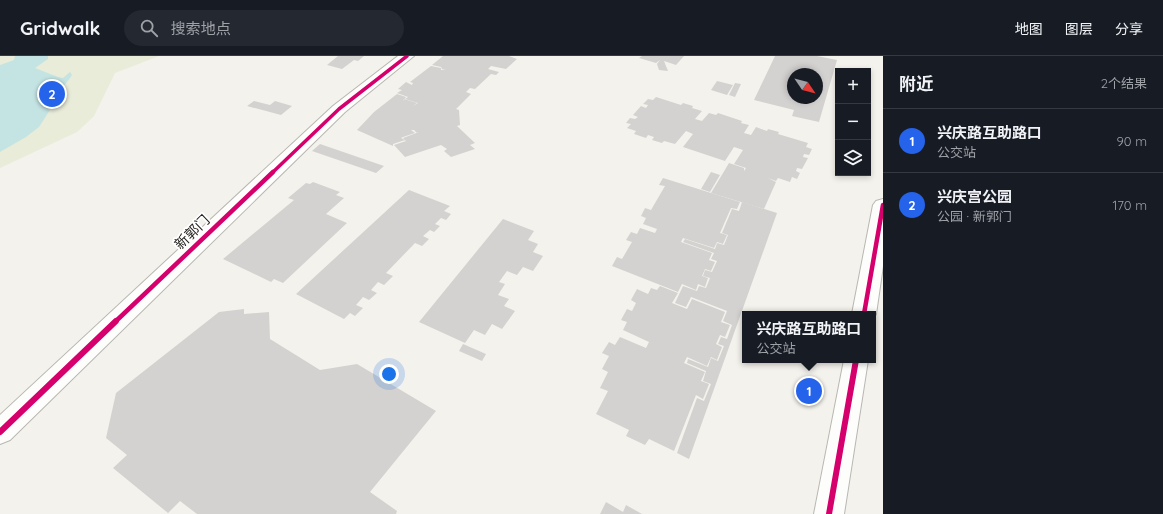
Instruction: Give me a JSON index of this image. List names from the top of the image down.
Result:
{
  "streets": {
    "street": ["新郭门"]
  },
  "north": "bottom right",
  "page": {
    "header": "Gridwalk",
    "search": "搜索地点",
    "nav": ["地图", "图层", "分享"],
    "heading": ["附近", "2个结果"],
    "map_buttons": ["+", "−"],
    "pins": ["2", "1"],
    "list": [
      {
        "mark": "1",
        "name": "兴庆路互助路口",
        "note": "公交站",
        "value": "90 m"
      },
      {
        "mark": "2",
        "name": "兴庆宫公园",
        "note": "公园 · 新郭门",
        "value": "170 m"
      }
    ],
    "popup": ["兴庆路互助路口", "公交站"]
  }
}
